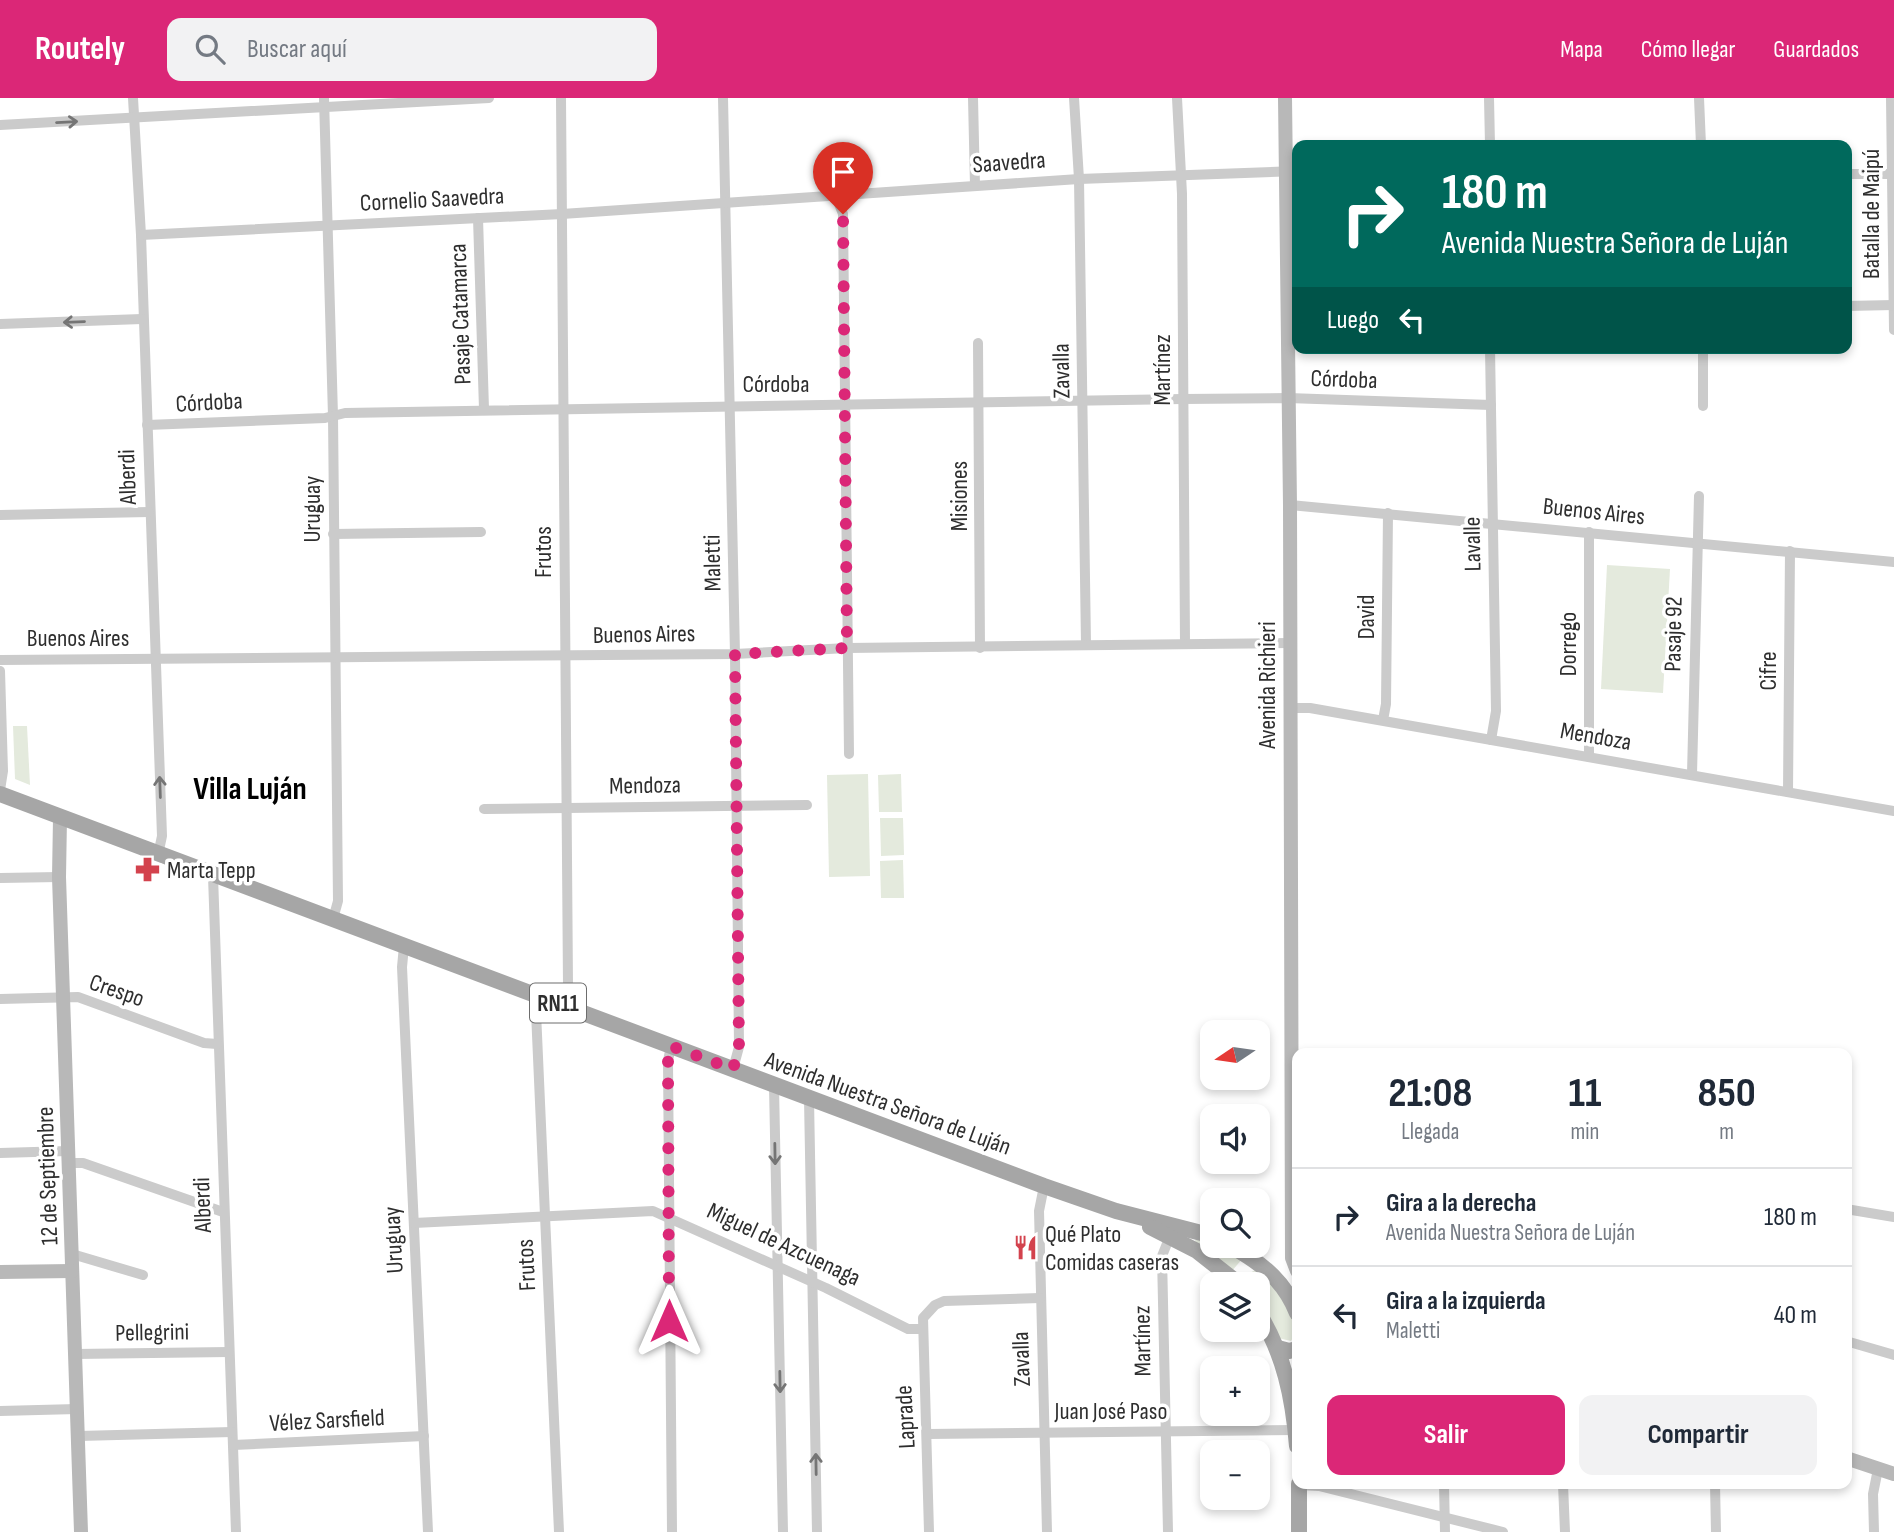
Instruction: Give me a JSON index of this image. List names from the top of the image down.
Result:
{
  "streets": {
    "main road": ["RN11", "Avenida Nuestra Señora de Luján"],
    "street": [
      "Saavedra",
      "Cornelio Saavedra",
      "Batalla de Maipú",
      "Pasaje Catamarca",
      "Martínez",
      "Zavalla",
      "Córdoba",
      "Alberdi",
      "Misiones",
      "Uruguay",
      "Buenos Aires",
      "Lavalle",
      "Frutos",
      "Maletti",
      "David",
      "Pasaje 92",
      "Dorrego",
      "Cifre",
      "Avenida Richieri",
      "Mendoza",
      "Crespo",
      "12 de Septiembre",
      "Miguel de Azcuenaga",
      "Pellegrini",
      "Juan José Paso",
      "Laprade",
      "Vélez Sarsfield"
    ]
  },
  "crossings": [
    ["Saavedra", "Cornelio Saavedra"],
    ["Saavedra", "Martínez"],
    ["Saavedra", "Zavalla"],
    ["Saavedra", "Maletti"],
    ["Saavedra", "Avenida Richieri"],
    ["Cornelio Saavedra", "Pasaje Catamarca"],
    ["Cornelio Saavedra", "Alberdi"],
    ["Cornelio Saavedra", "Uruguay"],
    ["Cornelio Saavedra", "Frutos"],
    ["Cornelio Saavedra", "Maletti"],
    ["Pasaje Catamarca", "Córdoba"],
    ["Martínez", "Córdoba"],
    ["Martínez", "Buenos Aires"],
    ["Martínez", "RN11"],
    ["Martínez", "Juan José Paso"],
    ["Zavalla", "Córdoba"],
    ["Zavalla", "Buenos Aires"],
    ["Zavalla", "Avenida Nuestra Señora de Luján"],
    ["Zavalla", "Juan José Paso"],
    ["Córdoba", "Alberdi"],
    ["Córdoba", "Misiones"],
    ["Córdoba", "Uruguay"],
    ["Córdoba", "Lavalle"],
    ["Córdoba", "Frutos"],
    ["Córdoba", "Maletti"],
    ["Córdoba", "Avenida Richieri"],
    ["Alberdi", "Buenos Aires"],
    ["Alberdi", "Crespo"],
    ["Alberdi", "Avenida Nuestra Señora de Luján"],
    ["Alberdi", "Pellegrini"],
    ["Alberdi", "Vélez Sarsfield"],
    ["Misiones", "Buenos Aires"],
    ["Uruguay", "Buenos Aires"],
    ["Uruguay", "Avenida Nuestra Señora de Luján"],
    ["Uruguay", "Miguel de Azcuenaga"],
    ["Uruguay", "Vélez Sarsfield"],
    ["Buenos Aires", "Lavalle"],
    ["Buenos Aires", "Frutos"],
    ["Buenos Aires", "Maletti"],
    ["Buenos Aires", "David"],
    ["Buenos Aires", "Pasaje 92"],
    ["Buenos Aires", "Dorrego"],
    ["Buenos Aires", "Cifre"],
    ["Buenos Aires", "Avenida Richieri"],
    ["Lavalle", "Mendoza"],
    ["Frutos", "Mendoza"],
    ["Frutos", "Avenida Nuestra Señora de Luján"],
    ["Frutos", "Miguel de Azcuenaga"],
    ["Maletti", "Mendoza"],
    ["Maletti", "Avenida Nuestra Señora de Luján"],
    ["David", "Mendoza"],
    ["Pasaje 92", "Mendoza"],
    ["Dorrego", "Mendoza"],
    ["Cifre", "Mendoza"],
    ["Avenida Richieri", "Mendoza"],
    ["Crespo", "12 de Septiembre"],
    ["RN11", "Avenida Nuestra Señora de Luján"],
    ["Avenida Nuestra Señora de Luján", "12 de Septiembre"],
    ["12 de Septiembre", "Pellegrini"],
    ["Miguel de Azcuenaga", "Laprade"],
    ["Juan José Paso", "Laprade"]
  ],
  "districts": ["Villa Luján"],
  "places": {
    "pharmacy": ["Marta Tepp"],
    "restaurant": ["Qué Plato Comidas caseras"]
  },
  "north": "left",
  "page": {
    "header": "Routely",
    "search": "Buscar aquí",
    "nav": ["Mapa", "Cómo llegar", "Guardados"],
    "turn": ["180 m", "Avenida Nuestra Señora de Luján"],
    "then": "Luego",
    "map_buttons": ["+", "−"],
    "eta": [
      "21:08",
      "Llegada",
      "11",
      "min",
      "850",
      "m"
    ],
    "list": [
      {
        "name": "Gira a la derecha",
        "note": "Avenida Nuestra Señora de Luján",
        "value": "180 m"
      },
      {
        "name": "Gira a la izquierda",
        "note": "Maletti",
        "value": "40 m"
      }
    ],
    "buttons": ["Salir", "Compartir"]
  }
}
